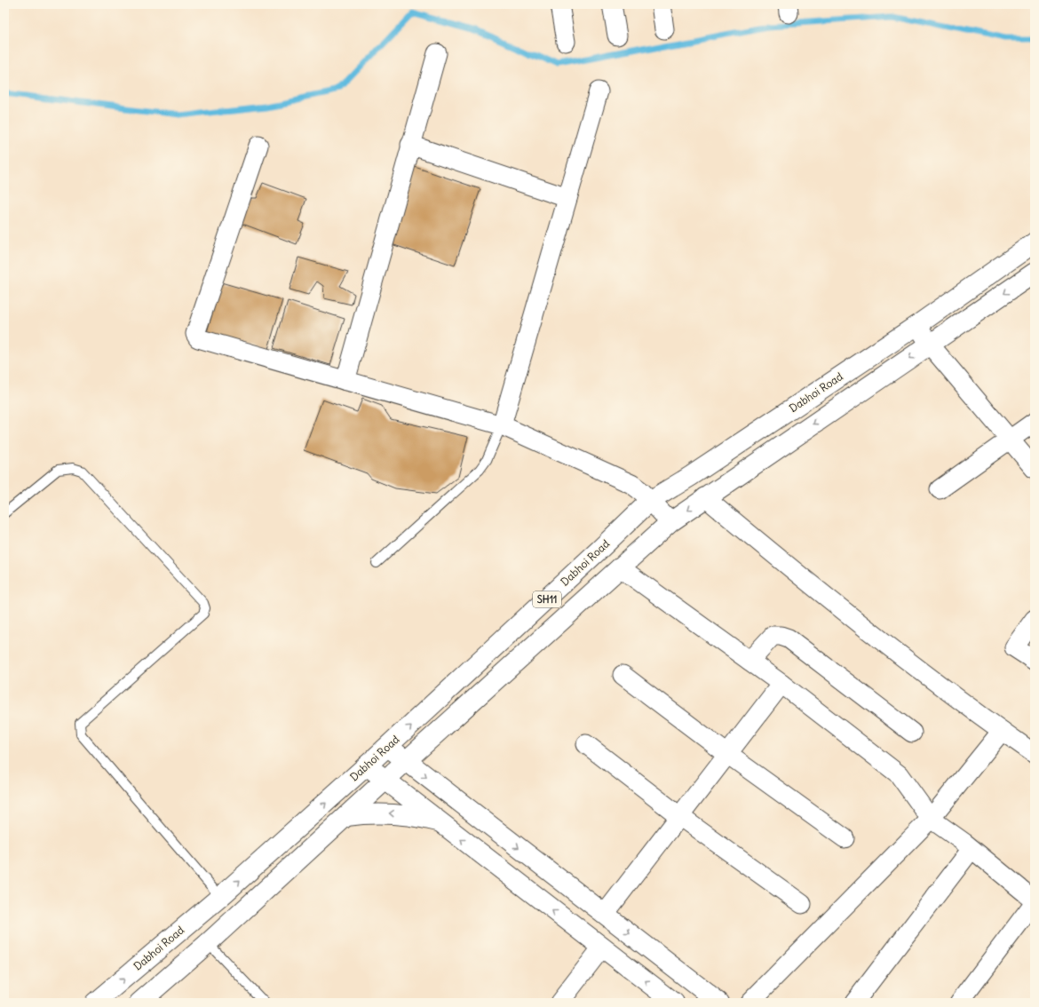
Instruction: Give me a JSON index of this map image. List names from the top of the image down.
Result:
{
  "streets": {
    "main road": ["Dabhoi Road", "SH11"]
  }
}
